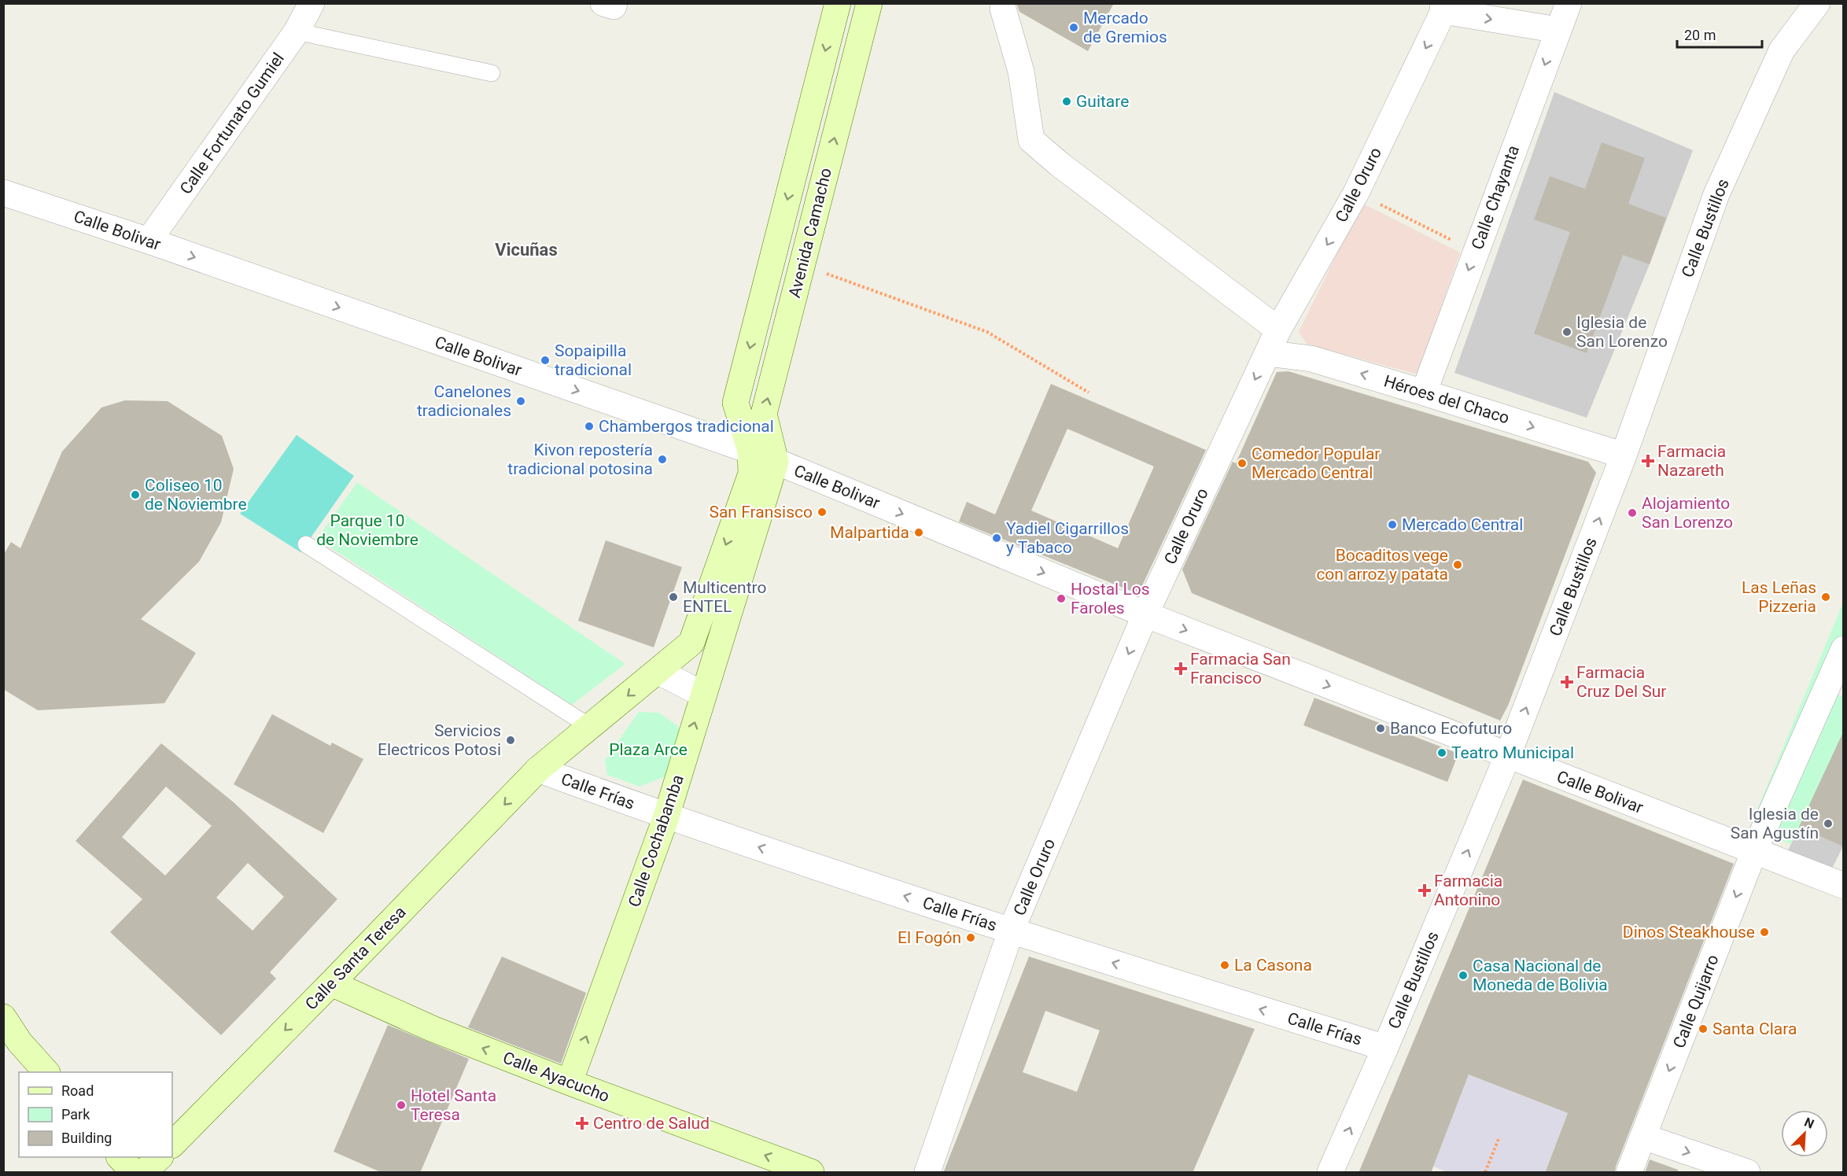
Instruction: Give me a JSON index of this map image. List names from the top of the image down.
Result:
{
  "streets": {
    "main road": [
      "Avenida Camacho",
      "Calle Cochabamba",
      "Calle Santa Teresa",
      "Calle Ayacucho"
    ],
    "street": [
      "Calle Fortunato Gumiel",
      "Calle Oruro",
      "Calle Chayanta",
      "Calle Bustillos",
      "Calle Bolivar",
      "Héroes del Chaco",
      "Calle Frías",
      "Calle Quijarro"
    ]
  },
  "crossings": [
    ["Calle Fortunato Gumiel", "Calle Bolivar"],
    ["Calle Oruro", "Calle Bolivar"],
    ["Calle Oruro", "Héroes del Chaco"],
    ["Calle Oruro", "Calle Frías"],
    ["Calle Chayanta", "Héroes del Chaco"],
    ["Calle Bustillos", "Calle Bolivar"],
    ["Calle Bustillos", "Héroes del Chaco"],
    ["Calle Bustillos", "Calle Frías"],
    ["Calle Bolivar", "Avenida Camacho"],
    ["Calle Bolivar", "Calle Cochabamba"],
    ["Calle Bolivar", "Calle Quijarro"],
    ["Avenida Camacho", "Calle Cochabamba"],
    ["Calle Frías", "Calle Cochabamba"],
    ["Calle Frías", "Calle Santa Teresa"],
    ["Calle Cochabamba", "Calle Ayacucho"],
    ["Calle Santa Teresa", "Calle Ayacucho"]
  ],
  "one_way": [
    "Calle Oruro",
    "Calle Chayanta",
    "Calle Bustillos",
    "Calle Bolivar",
    "Calle Frías",
    "Calle Cochabamba",
    "Calle Santa Teresa",
    "Calle Quijarro",
    "Calle Ayacucho"
  ],
  "districts": ["Vicuñas"],
  "parks": ["Parque 10 de Noviembre", "Plaza Arce"],
  "places": {
    "other": [
      "Mercado de Gremios",
      "Guitare",
      "Iglesia de San Lorenzo",
      "Sopaipilla tradicional",
      "Canelones tradicionales",
      "Chambergos tradicional",
      "Kivon repostería tradicional potosina",
      "Comedor Popular Mercado Central",
      "Coliseo 10 de Noviembre",
      "San Fransisco",
      "Alojamiento San Lorenzo",
      "Mercado Central",
      "Malpartida",
      "Yadiel Cigarrillos y Tabaco",
      "Bocaditos vege con arroz y patata",
      "Multicentro ENTEL",
      "Las Leñas Pizzeria",
      "Hostal Los Faroles",
      "Banco Ecofuturo",
      "Servicios Electricos Potosi",
      "Teatro Municipal",
      "Iglesia de San Agustín",
      "Dinos Steakhouse",
      "El Fogón",
      "La Casona",
      "Casa Nacional de Moneda de Bolivia",
      "Santa Clara",
      "Hotel Santa Teresa"
    ],
    "health": [
      "Farmacia Nazareth",
      "Farmacia San Francisco",
      "Farmacia Cruz Del Sur",
      "Farmacia Antonino",
      "Centro de Salud"
    ]
  },
  "legend": ["Road", "Park", "Building"],
  "scale_bar": "20 m",
  "north": "top right"
}
